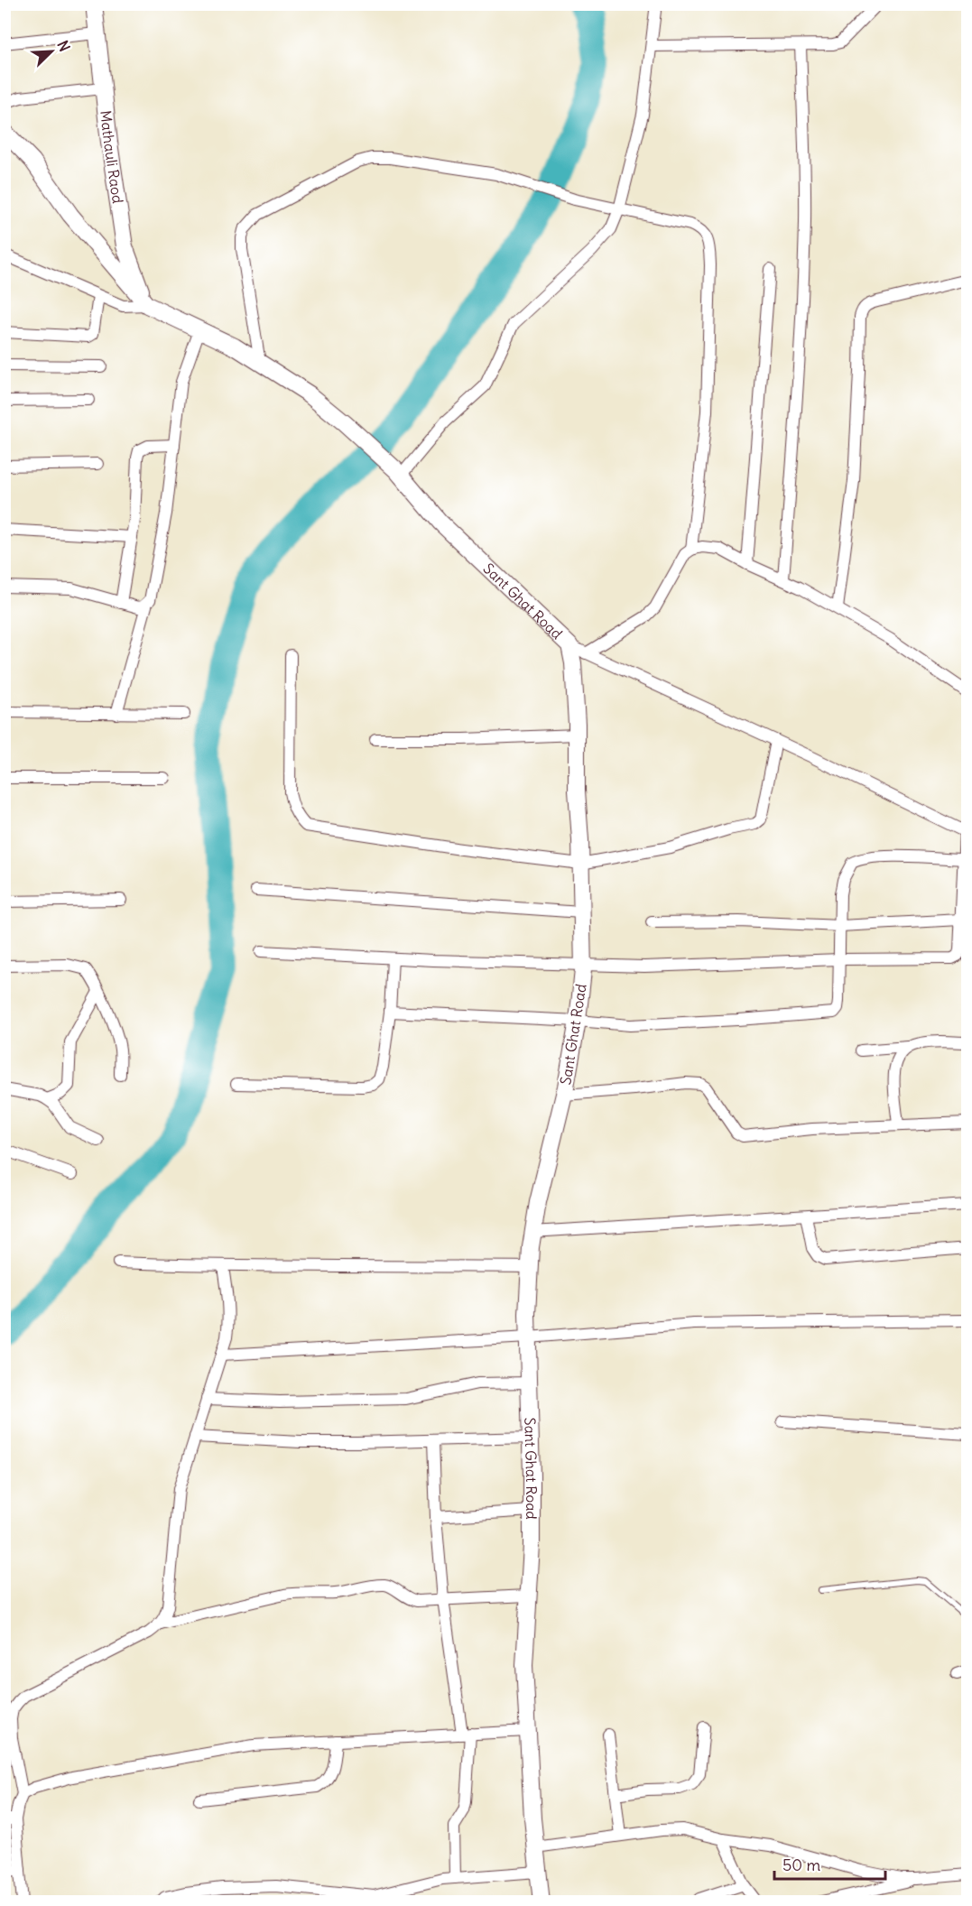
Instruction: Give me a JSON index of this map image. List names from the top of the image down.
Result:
{
  "streets": {
    "street": ["Mathauli Raod", "Sant Ghat Road"]
  },
  "crossings": [
    ["Mathauli Raod", "Sant Ghat Road"]
  ],
  "scale_bar": "50 m",
  "north": "top right"
}
